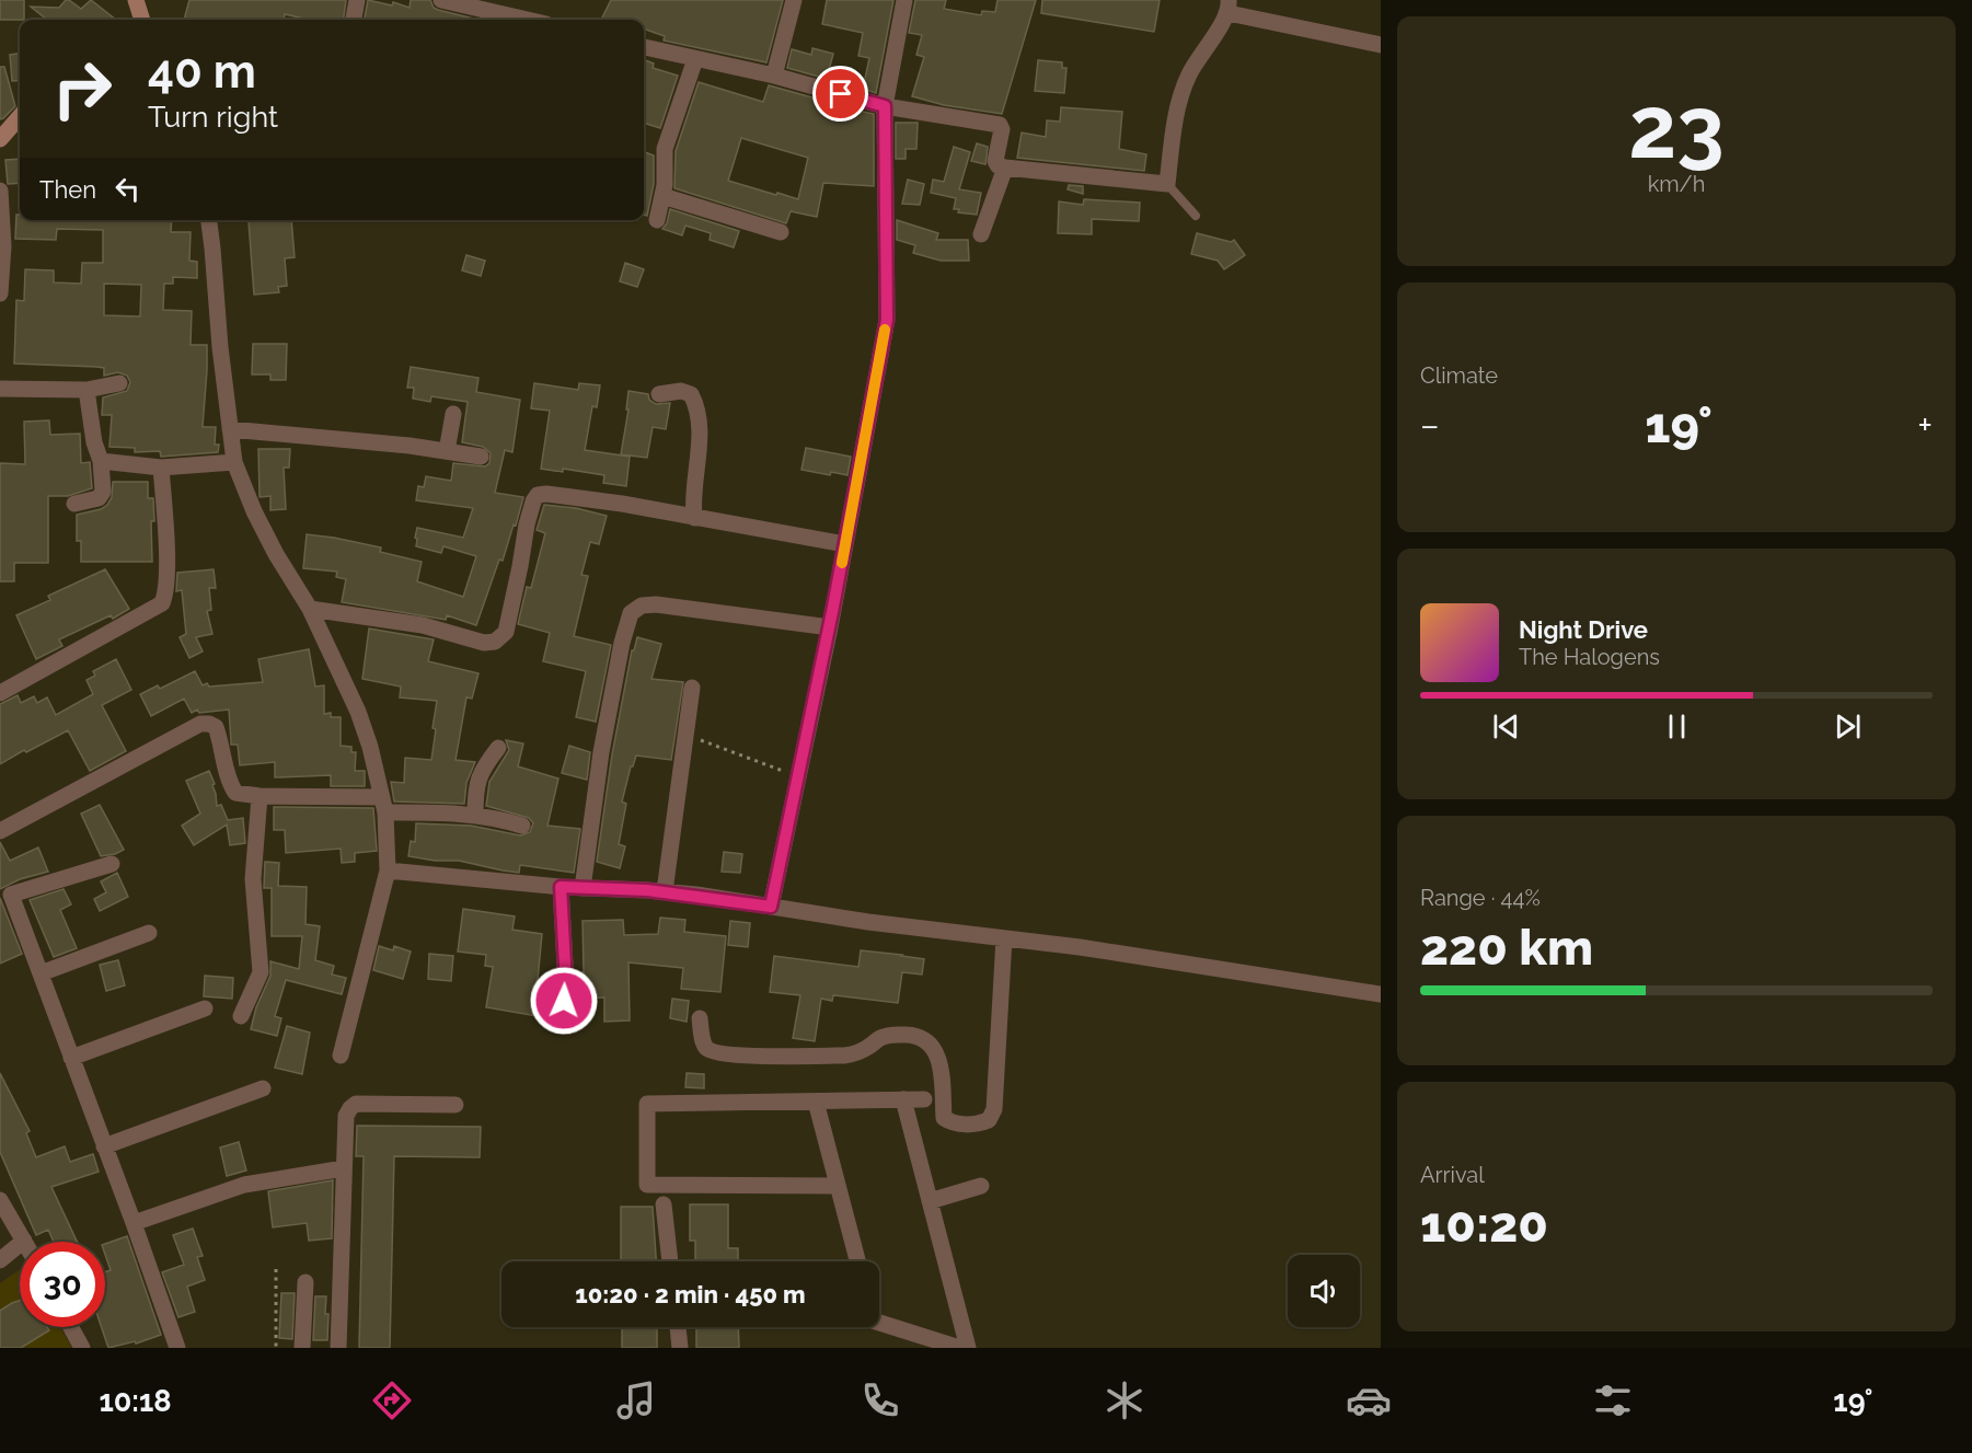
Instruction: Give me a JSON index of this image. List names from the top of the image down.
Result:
{
  "page": {
    "tile": [
      ["23", "km/h"],
      "Climate",
      ["Range · 44%", "220 km"],
      ["Arrival", "10:20"]
    ],
    "turn": ["40 m", "Turn right"],
    "then": "Then",
    "heat": ["−", "19°", "+"],
    "song": ["Night Drive", "The Halogens"],
    "limit": "30",
    "trip": "10:20 · 2 min · 450 m",
    "tabs": ["10:18", "19°"]
  }
}
